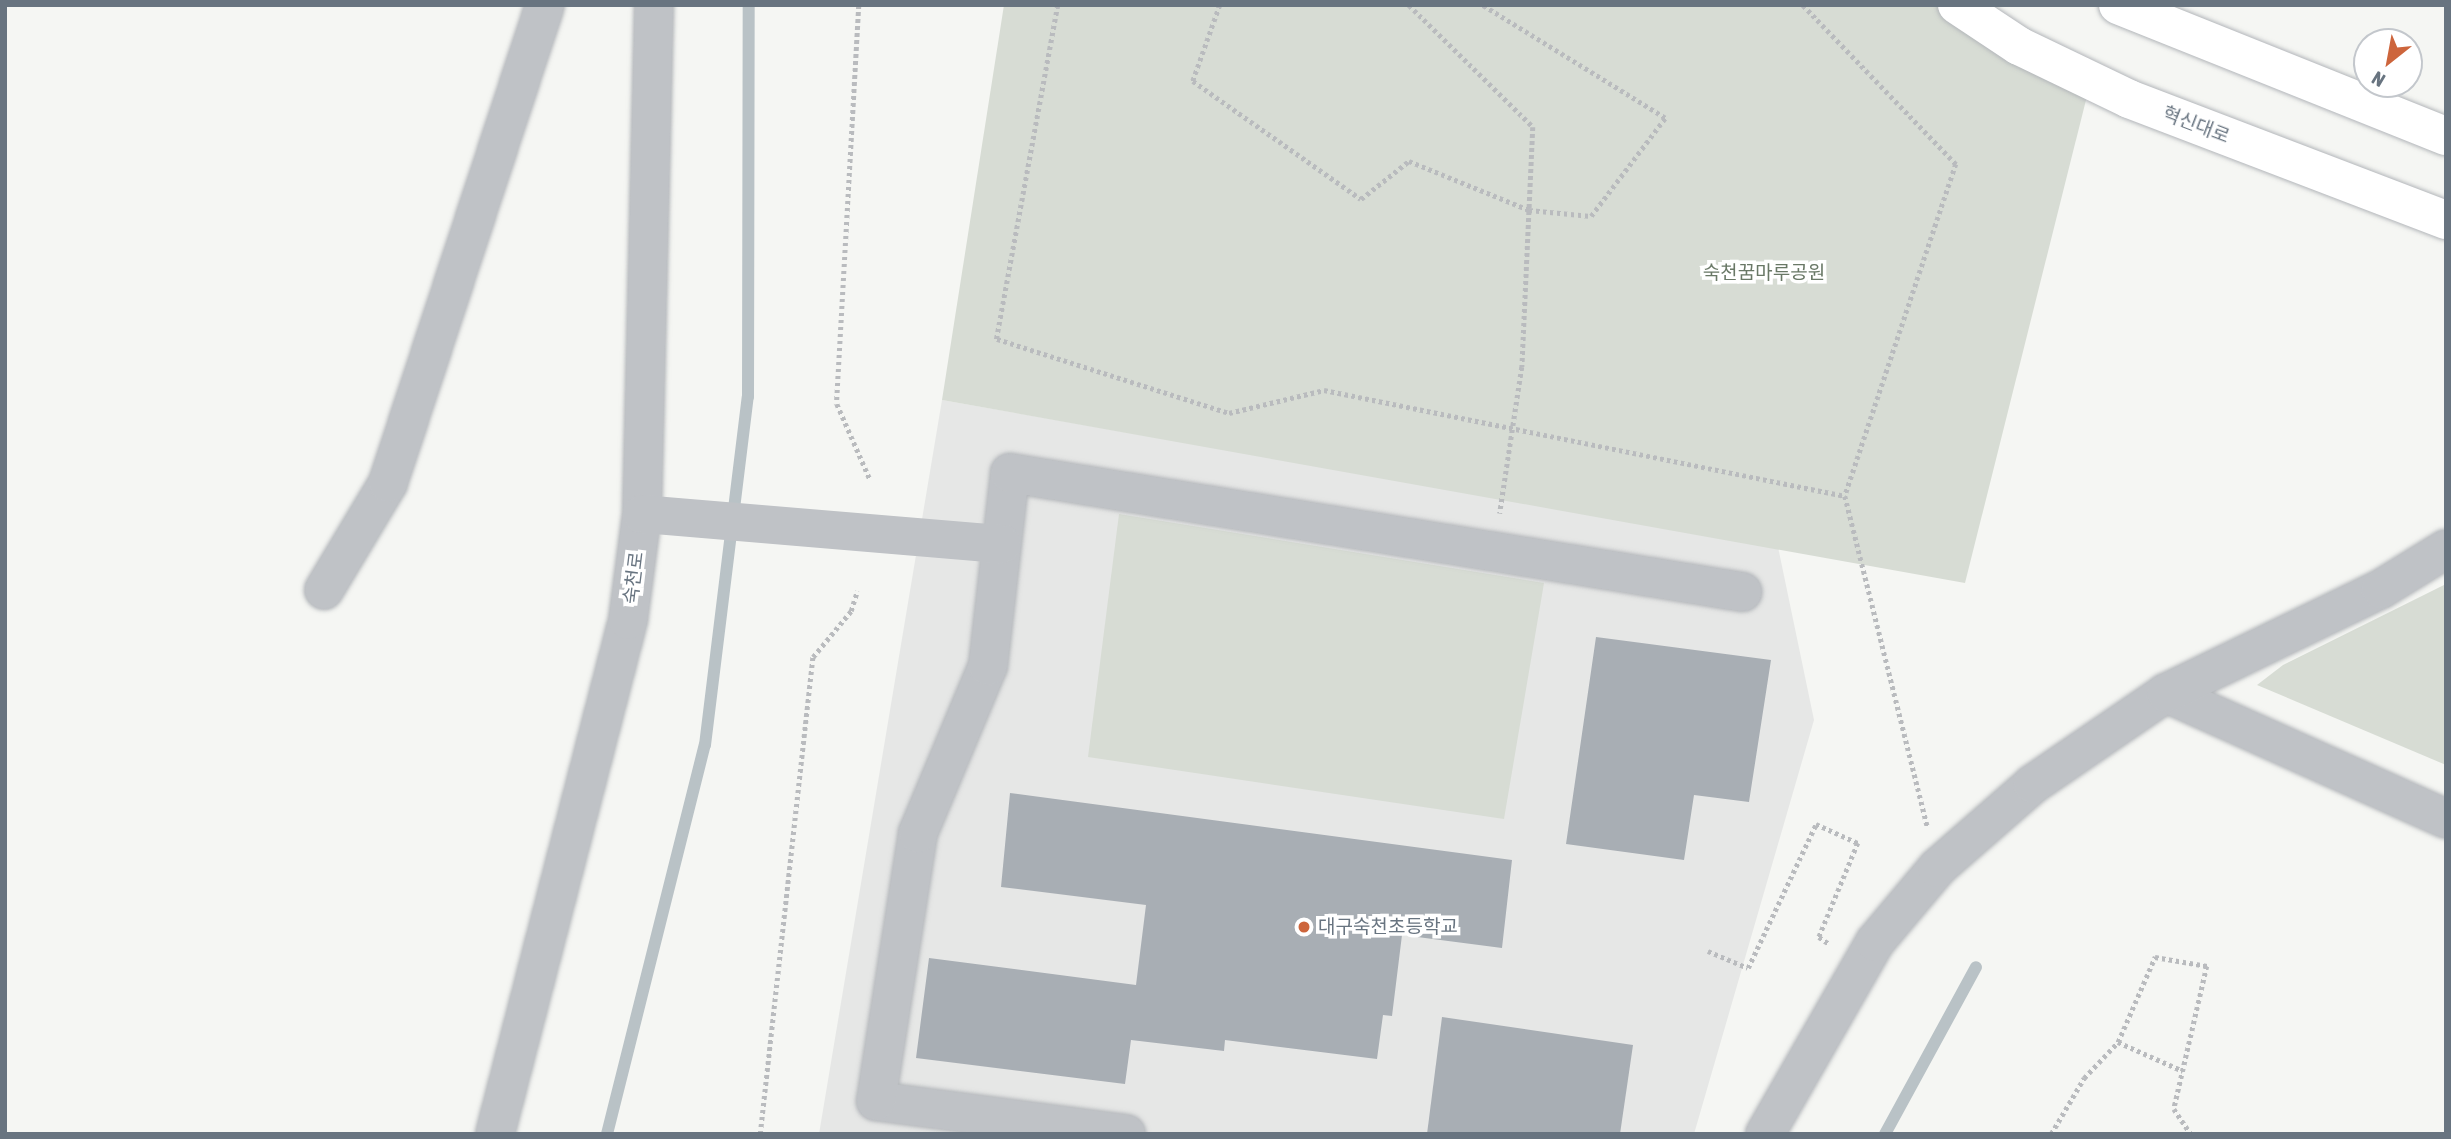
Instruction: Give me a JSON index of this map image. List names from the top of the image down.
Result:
{
  "streets": {
    "main road": ["혁신대로"],
    "street": ["숙천로"]
  },
  "parks": ["숙천꿈마루공원"],
  "places": ["대구숙천초등학교"],
  "north": "bottom left"
}
